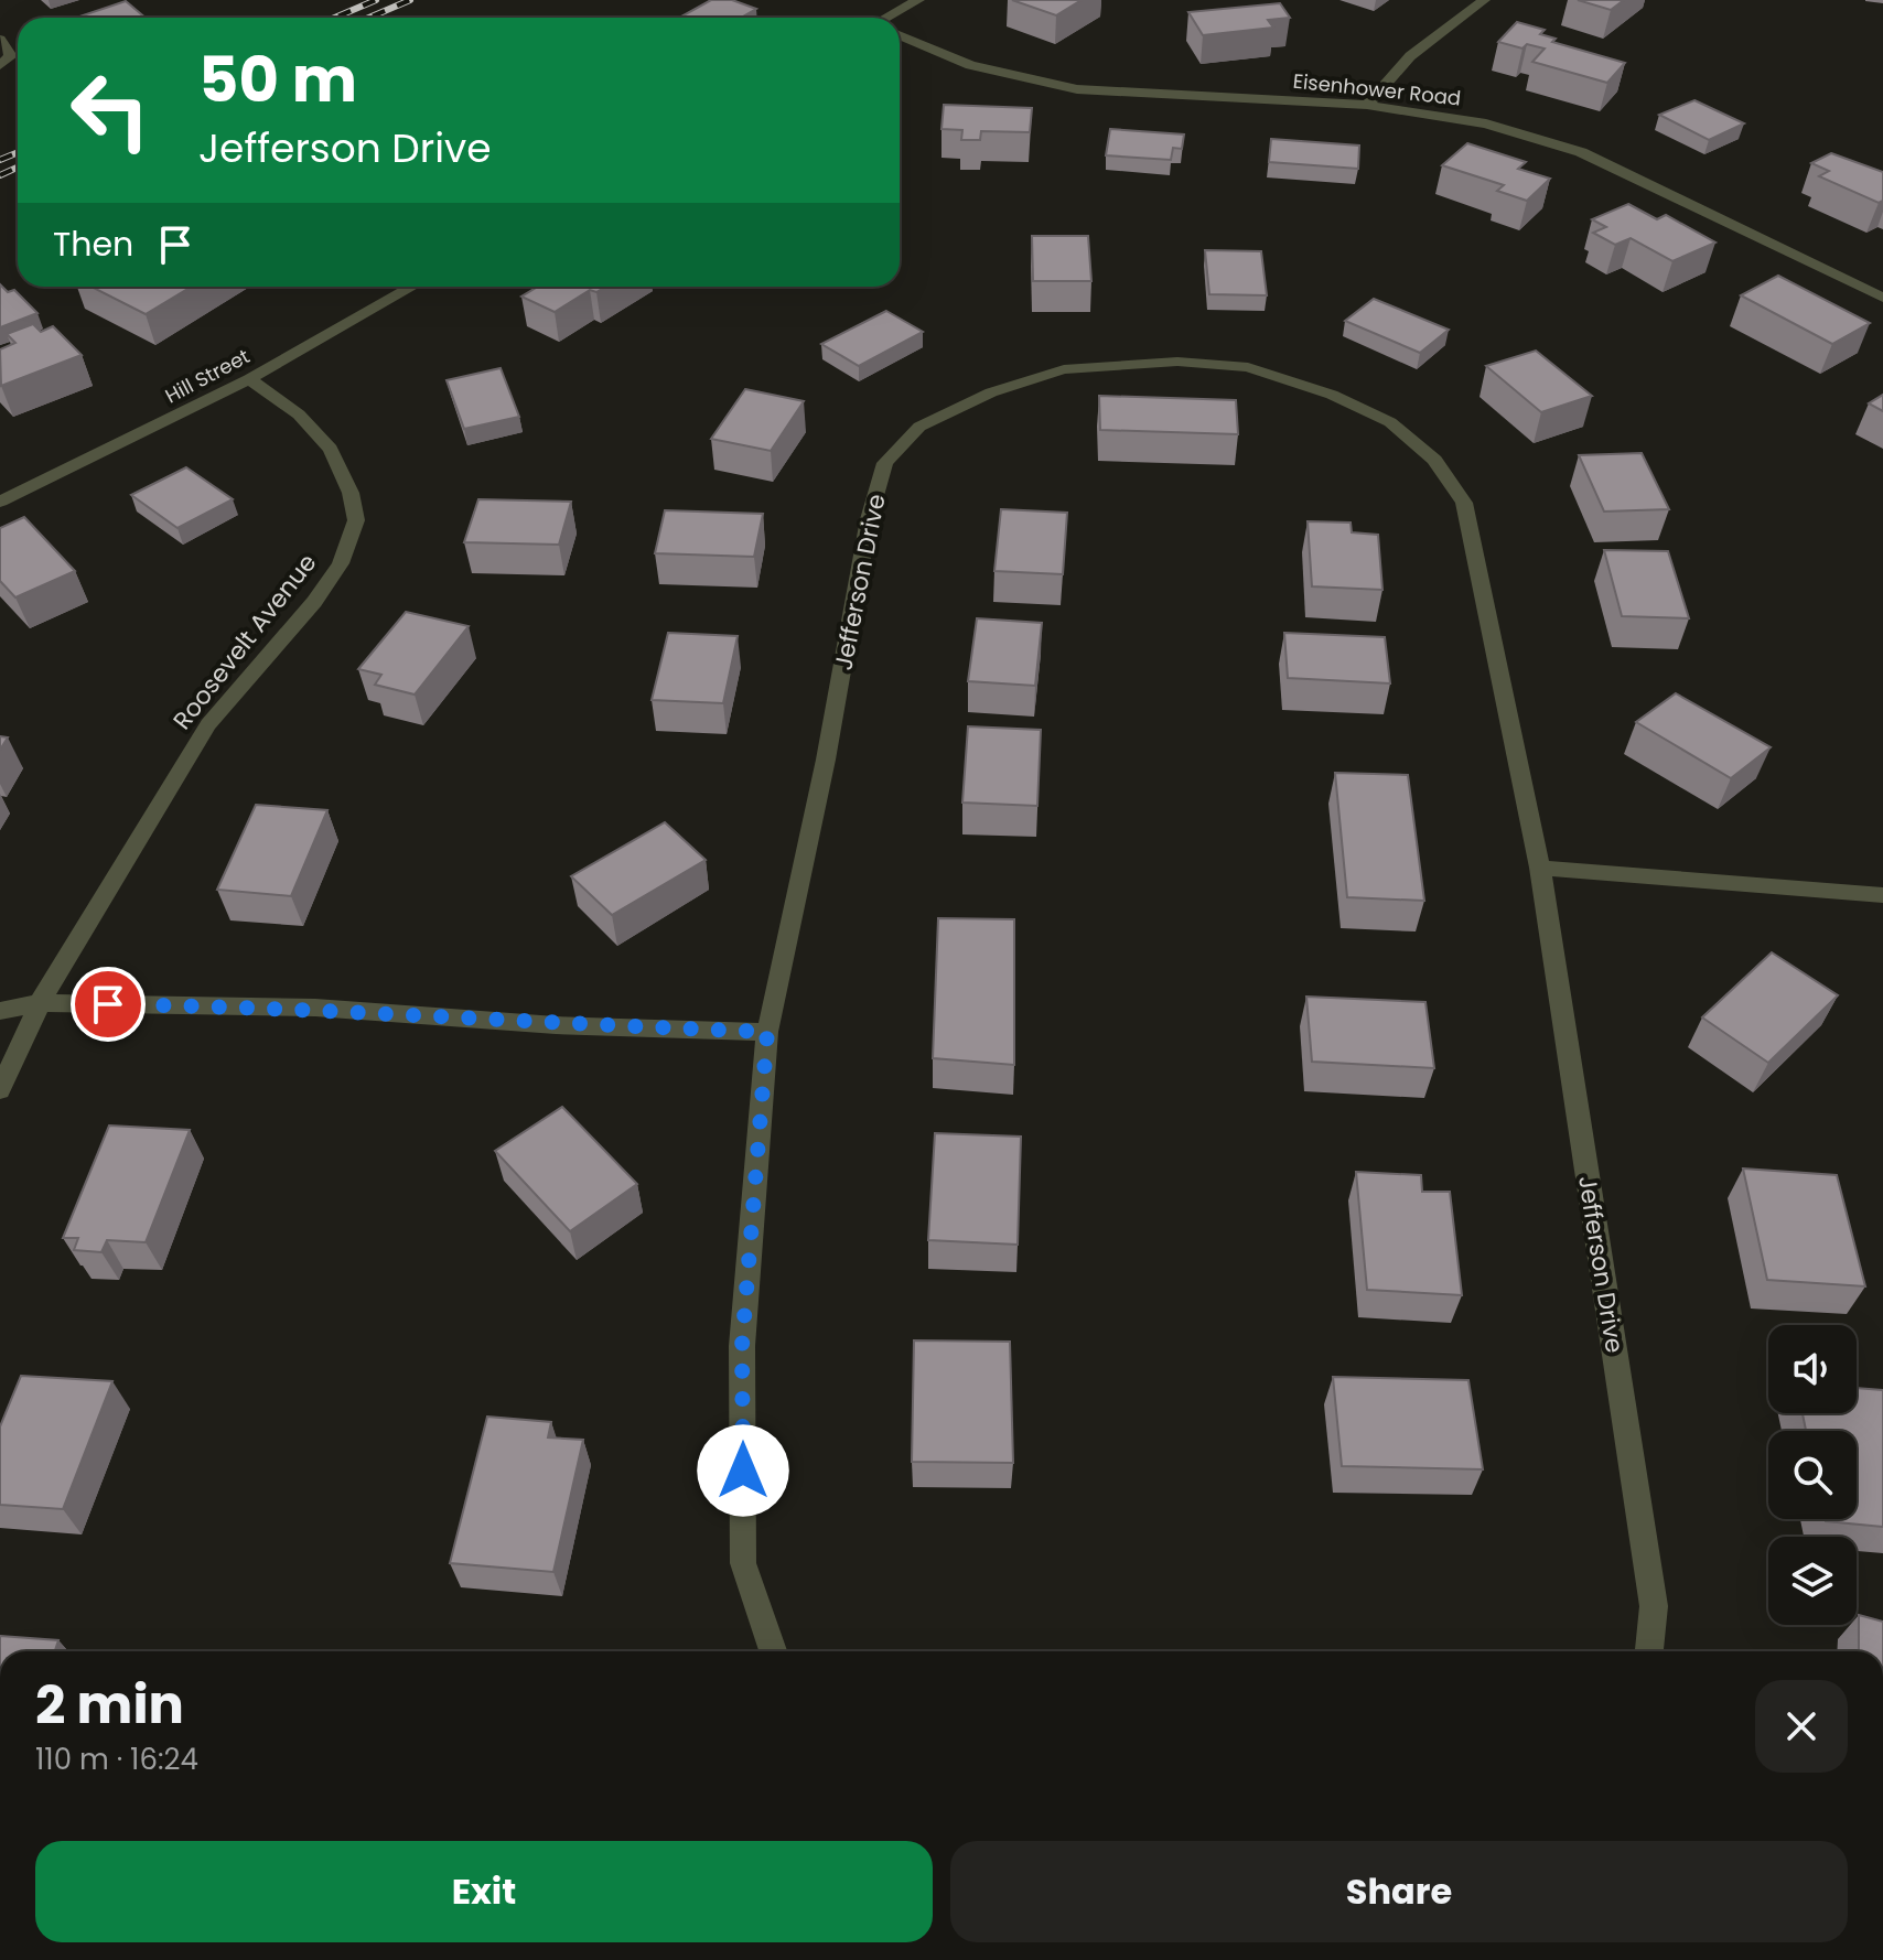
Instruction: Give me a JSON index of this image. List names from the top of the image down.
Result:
{
  "streets": {
    "street": [
      "Eisenhower Road",
      "Hill Street",
      "Jefferson Drive",
      "Roosevelt Avenue"
    ]
  },
  "crossings": [
    ["Hill Street", "Roosevelt Avenue"]
  ],
  "page": {
    "turn": ["50 m", "Jefferson Drive"],
    "then": "Then",
    "heading": ["2 min", "110 m · 16:24"],
    "buttons": ["Exit", "Share"]
  }
}
